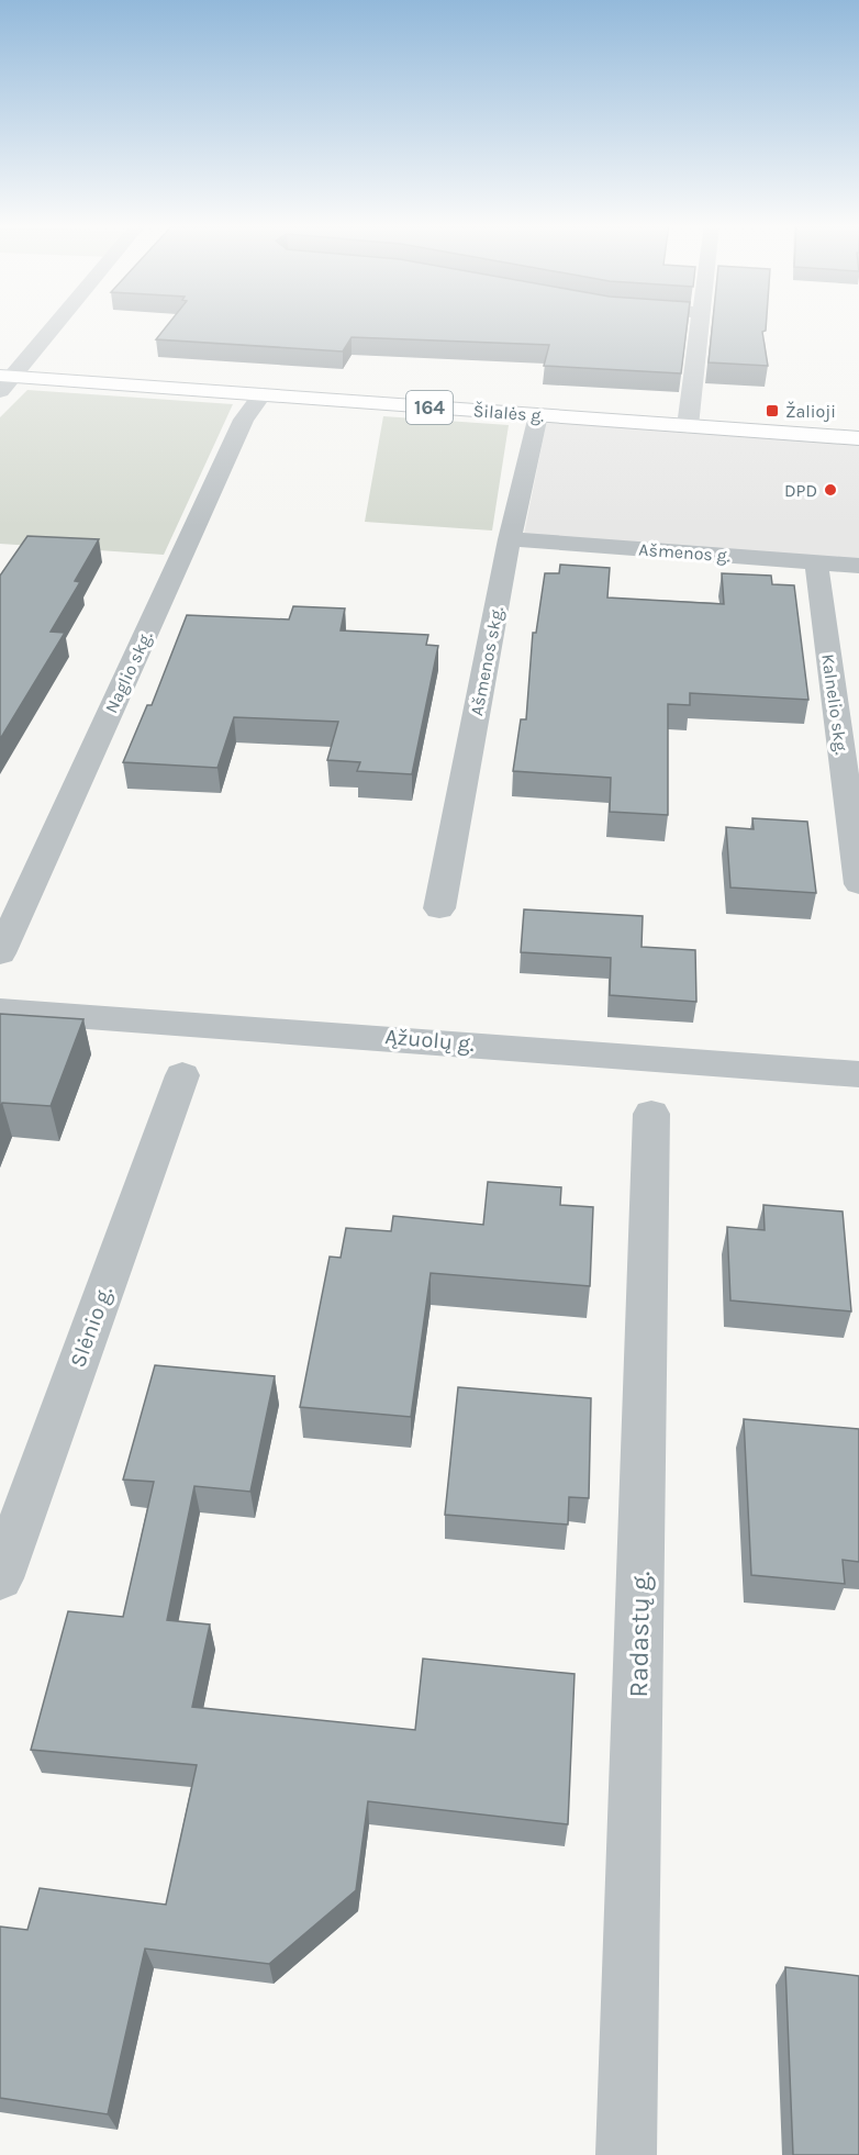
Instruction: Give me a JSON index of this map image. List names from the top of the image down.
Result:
{
  "streets": {
    "main road": ["164", "Šilalės g."],
    "street": [
      "Ašmenos g.",
      "Ašmenos skg.",
      "Naglio skg.",
      "Kalnelio skg.",
      "Ąžuolų g.",
      "Slėnio g.",
      "Radastų g."
    ]
  },
  "crossings": [
    ["Šilalės g.", "Ašmenos skg."],
    ["Šilalės g.", "Naglio skg."],
    ["Ašmenos g.", "Ašmenos skg."],
    ["Ašmenos g.", "Kalnelio skg."]
  ],
  "places": {
    "transit": ["Žalioji"],
    "other": ["DPD"]
  }
}
